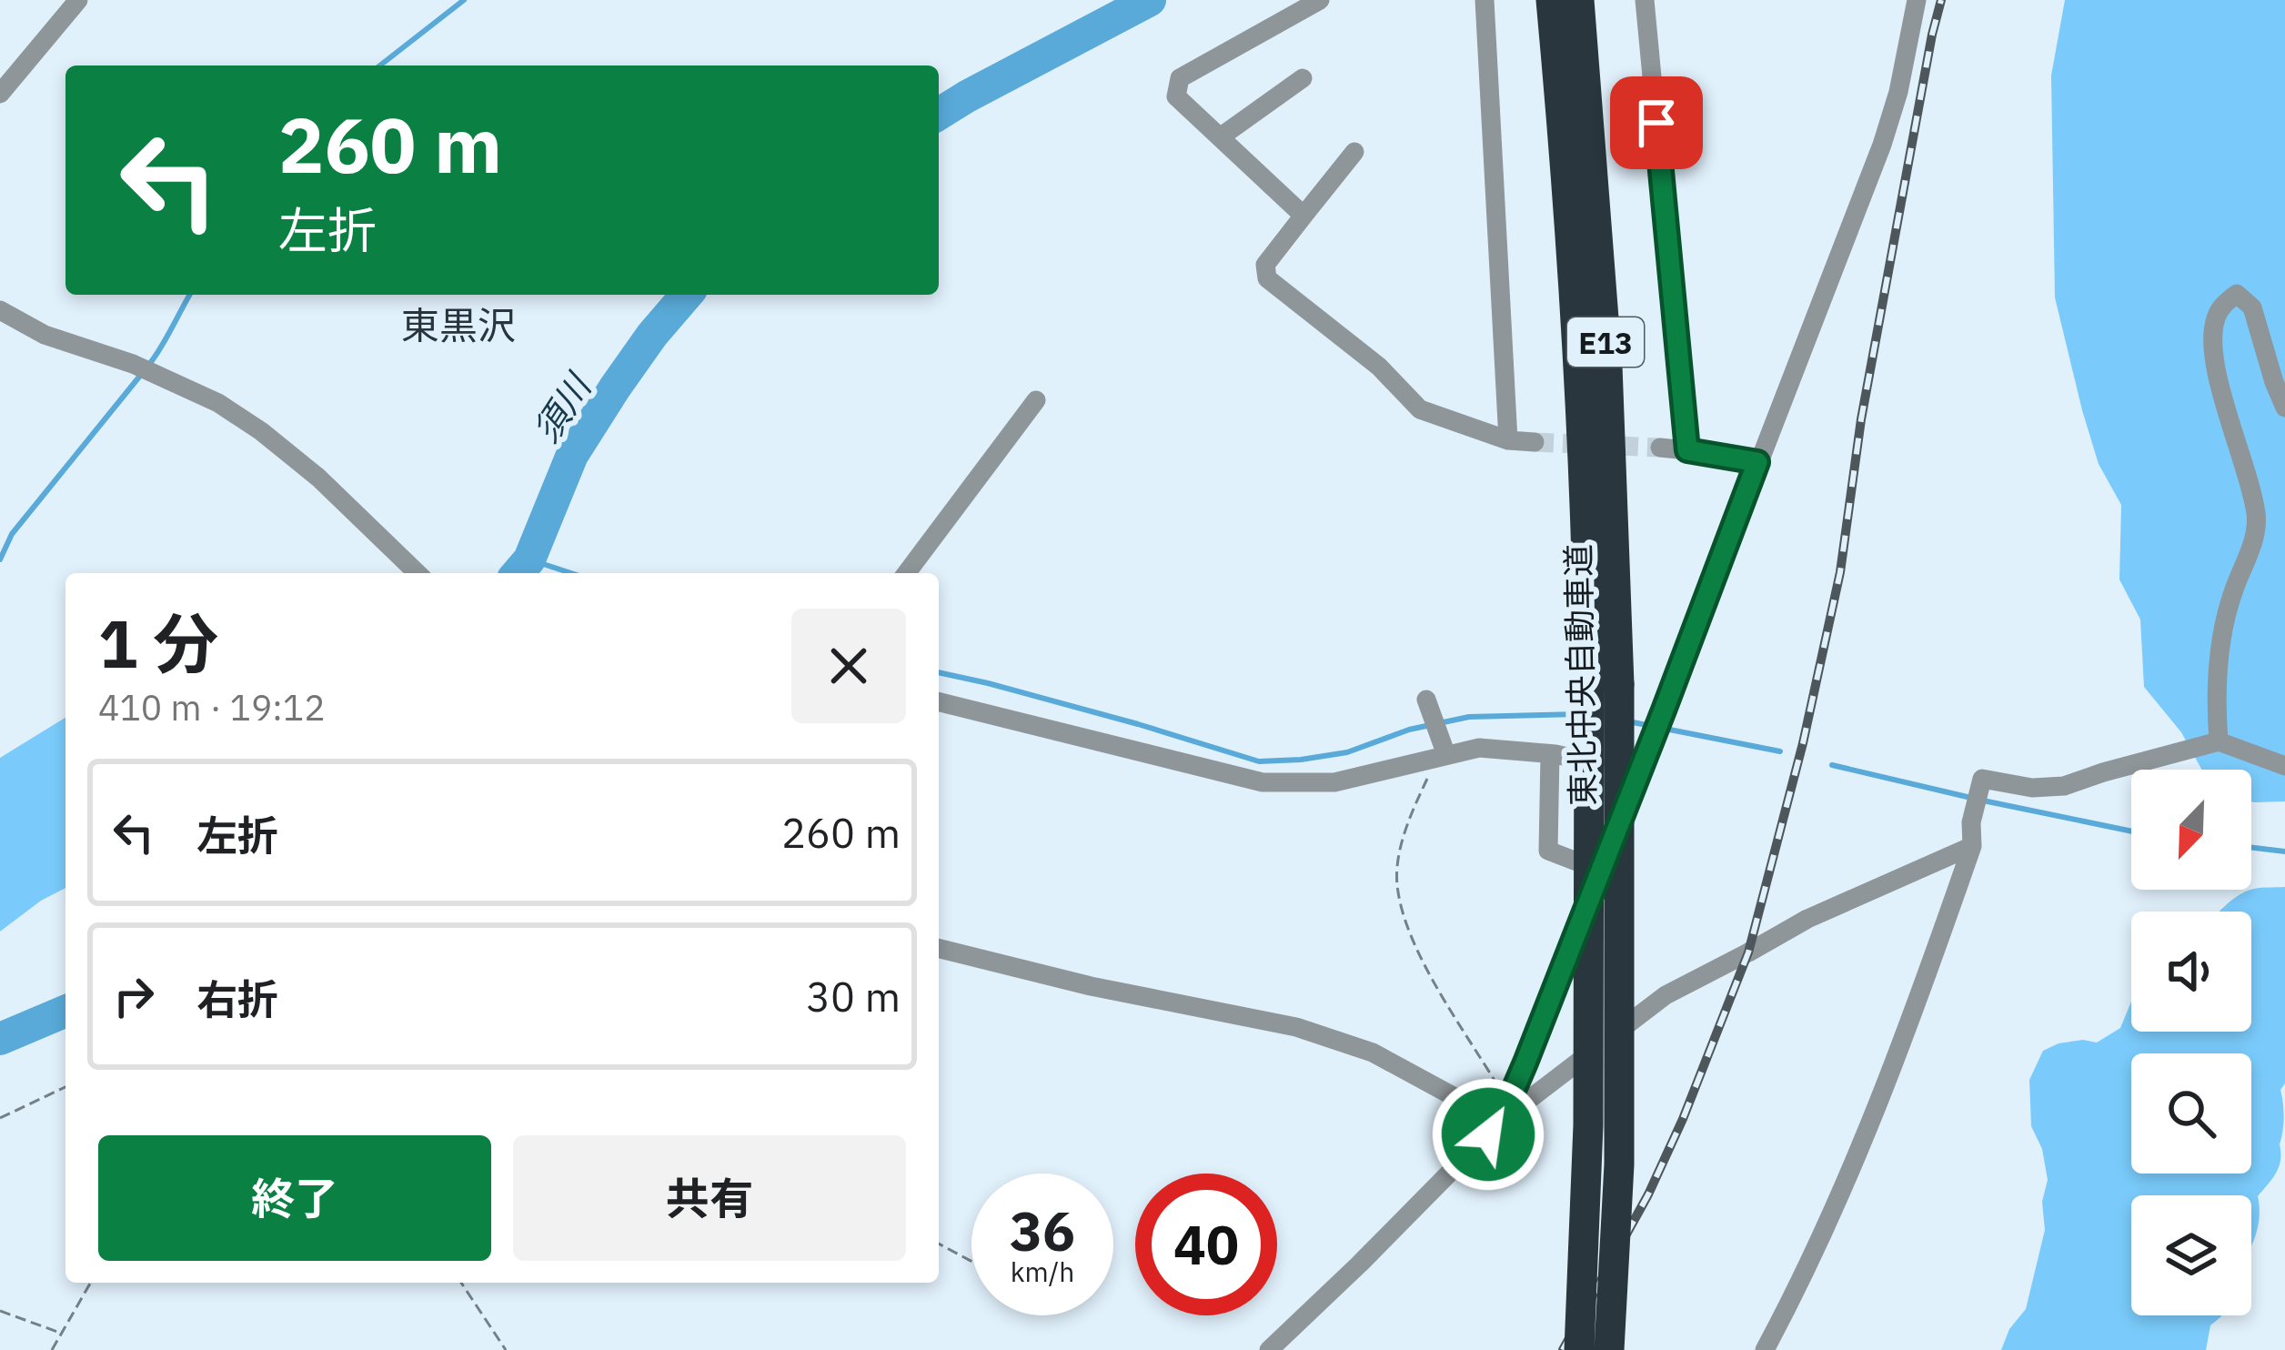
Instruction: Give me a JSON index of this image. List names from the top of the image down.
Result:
{
  "streets": {
    "highway": ["E13", "東北中央自動車道"]
  },
  "districts": ["東黒沢"],
  "water": ["須川"],
  "north": "bottom left",
  "page": {
    "turn": ["260 m", "左折"],
    "heading": ["1 分", "410 m · 19:12"],
    "list": [
      {
        "name": "左折",
        "value": "260 m"
      },
      {
        "name": "右折",
        "value": "30 m"
      }
    ],
    "buttons": ["終了", "共有"],
    "speed": "36 km/h",
    "limit": "40"
  }
}
